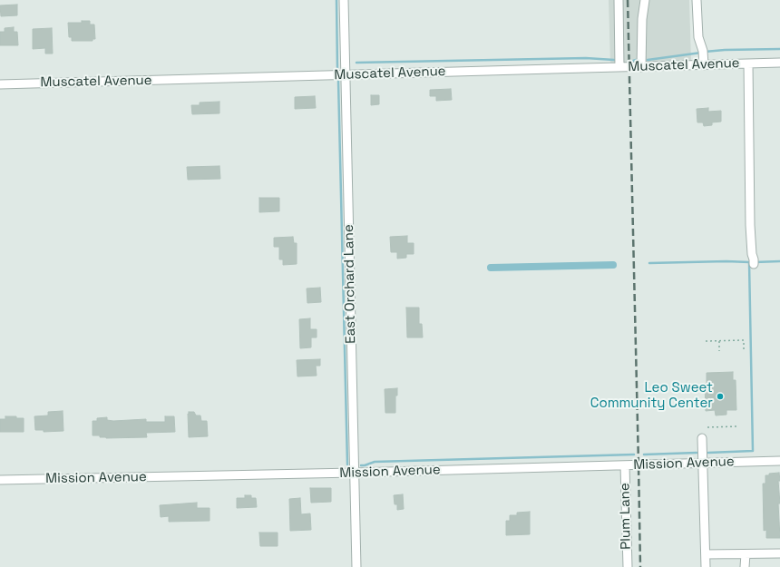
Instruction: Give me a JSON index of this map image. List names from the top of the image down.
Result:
{
  "streets": {
    "street": [
      "Muscatel Avenue",
      "East Orchard Lane",
      "Mission Avenue",
      "Plum Lane"
    ]
  },
  "crossings": [
    ["Muscatel Avenue", "East Orchard Lane"],
    ["East Orchard Lane", "Mission Avenue"],
    ["Mission Avenue", "Plum Lane"]
  ],
  "places": ["Leo Sweet Community Center"]
}
